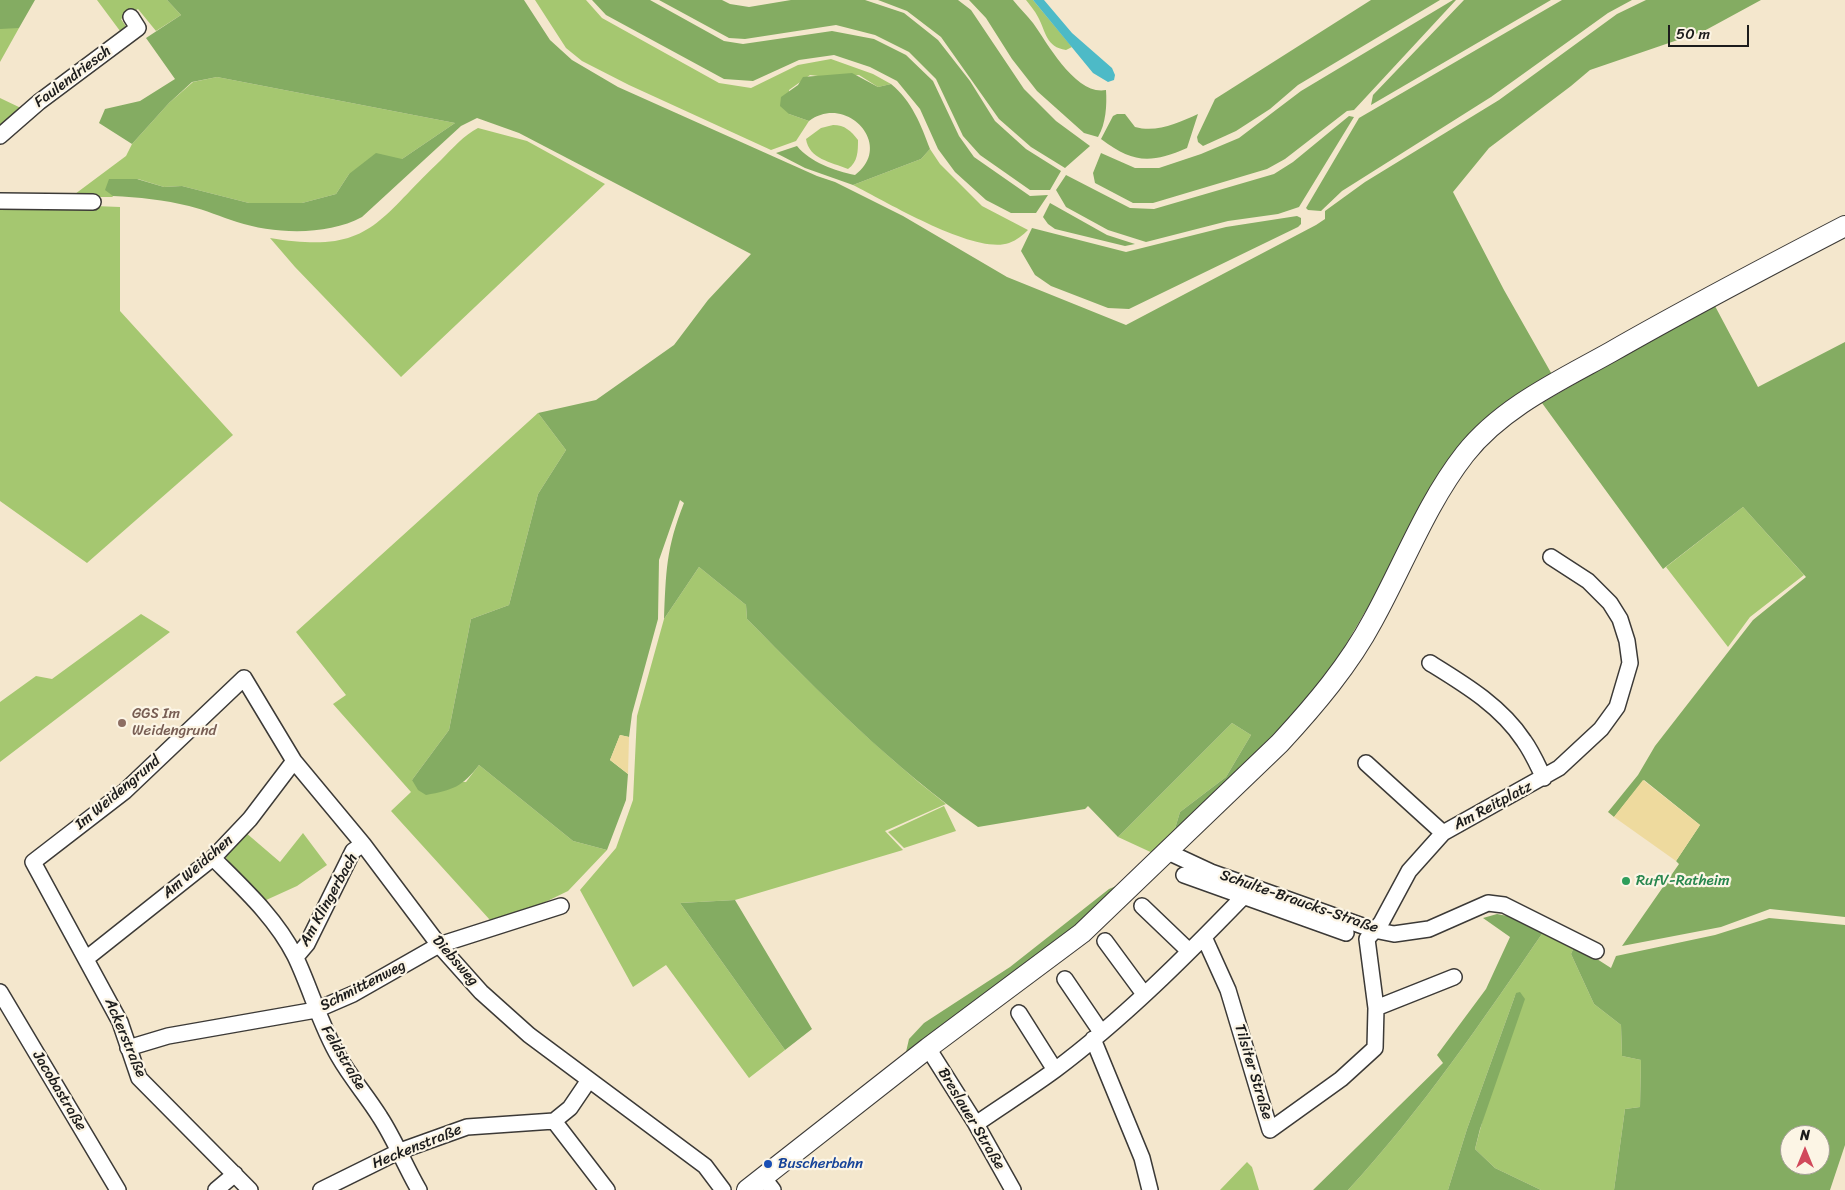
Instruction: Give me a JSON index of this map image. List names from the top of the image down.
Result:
{
  "streets": {
    "street": [
      "Faulendriesch",
      "Im Weidengrund",
      "Am Reitplatz",
      "Am Weidchen",
      "Am Klingerbach",
      "Schulte-Braucks-Straße",
      "Diebsweg",
      "Schmittenweg",
      "Ackerstraße",
      "Feldstraße",
      "Tilsiter Straße",
      "Jacobastraße",
      "Breslauer Straße",
      "Heckenstraße"
    ]
  },
  "crossings": [
    ["Im Weidengrund", "Diebsweg"],
    ["Im Weidengrund", "Ackerstraße"],
    ["Am Reitplatz", "Schulte-Braucks-Straße"],
    ["Am Reitplatz", "Tilsiter Straße"],
    ["Am Weidchen", "Diebsweg"],
    ["Am Weidchen", "Ackerstraße"],
    ["Am Weidchen", "Feldstraße"],
    ["Am Klingerbach", "Diebsweg"],
    ["Am Klingerbach", "Feldstraße"],
    ["Schulte-Braucks-Straße", "Tilsiter Straße"],
    ["Diebsweg", "Schmittenweg"],
    ["Schmittenweg", "Ackerstraße"],
    ["Schmittenweg", "Feldstraße"],
    ["Feldstraße", "Heckenstraße"]
  ],
  "places": ["GGS Im Weidengrund", "RufV-Ratheim", "Buscherbahn"],
  "scale_bar": "50 m",
  "north": "top"
}
